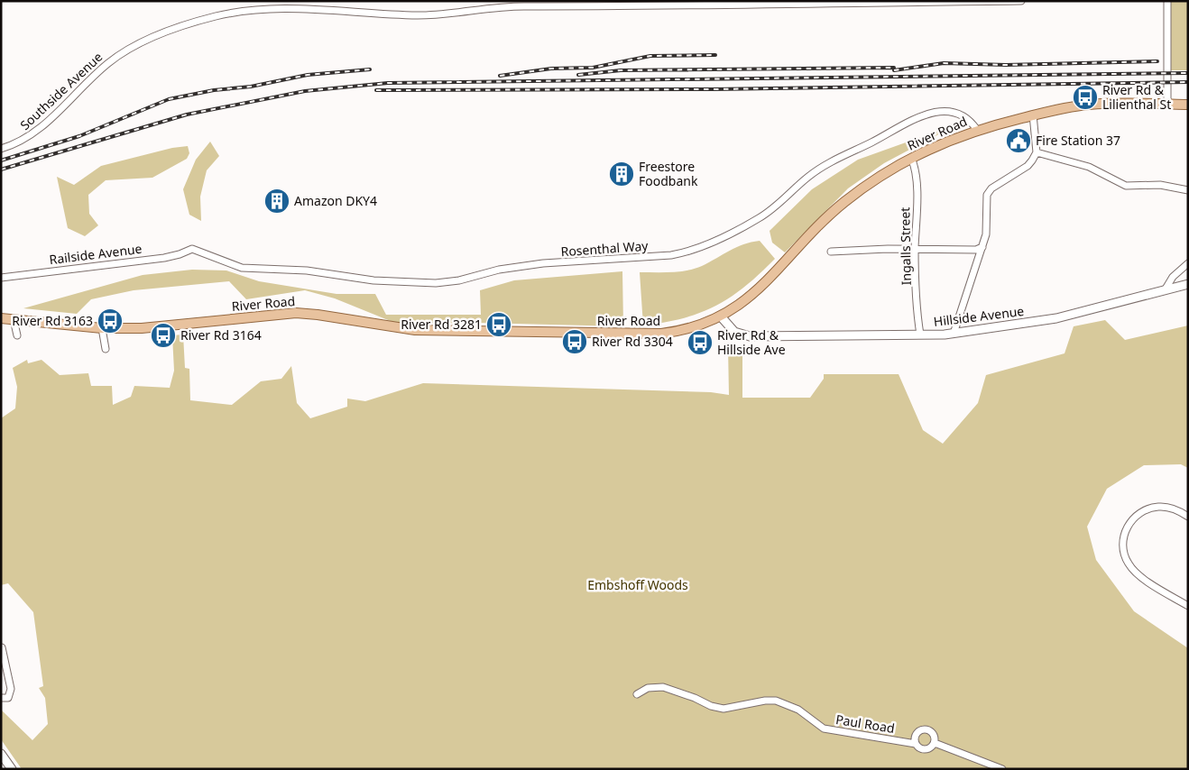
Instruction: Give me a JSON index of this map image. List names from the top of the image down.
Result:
{
  "streets": {
    "main road": ["River Road"],
    "street": [
      "Southside Avenue",
      "Ingalls Street",
      "Rosenthal Way",
      "Railside Avenue",
      "Hillside Avenue",
      "Paul Road"
    ]
  },
  "crossings": [
    ["River Road", "Ingalls Street"],
    ["River Road", "Rosenthal Way"],
    ["River Road", "Hillside Avenue"],
    ["Ingalls Street", "Hillside Avenue"],
    ["Rosenthal Way", "Railside Avenue"]
  ],
  "parks": ["Embshoff Woods"],
  "places": {
    "bus stop": [
      "River Rd & Lilienthal St",
      "River Rd 3163",
      "River Rd 3281",
      "River Rd 3164",
      "River Rd 3304",
      "River Rd & Hillside Ave"
    ],
    "public building": ["Fire Station 37"],
    "building": ["Freestore Foodbank", "Amazon DKY4"]
  }
}
